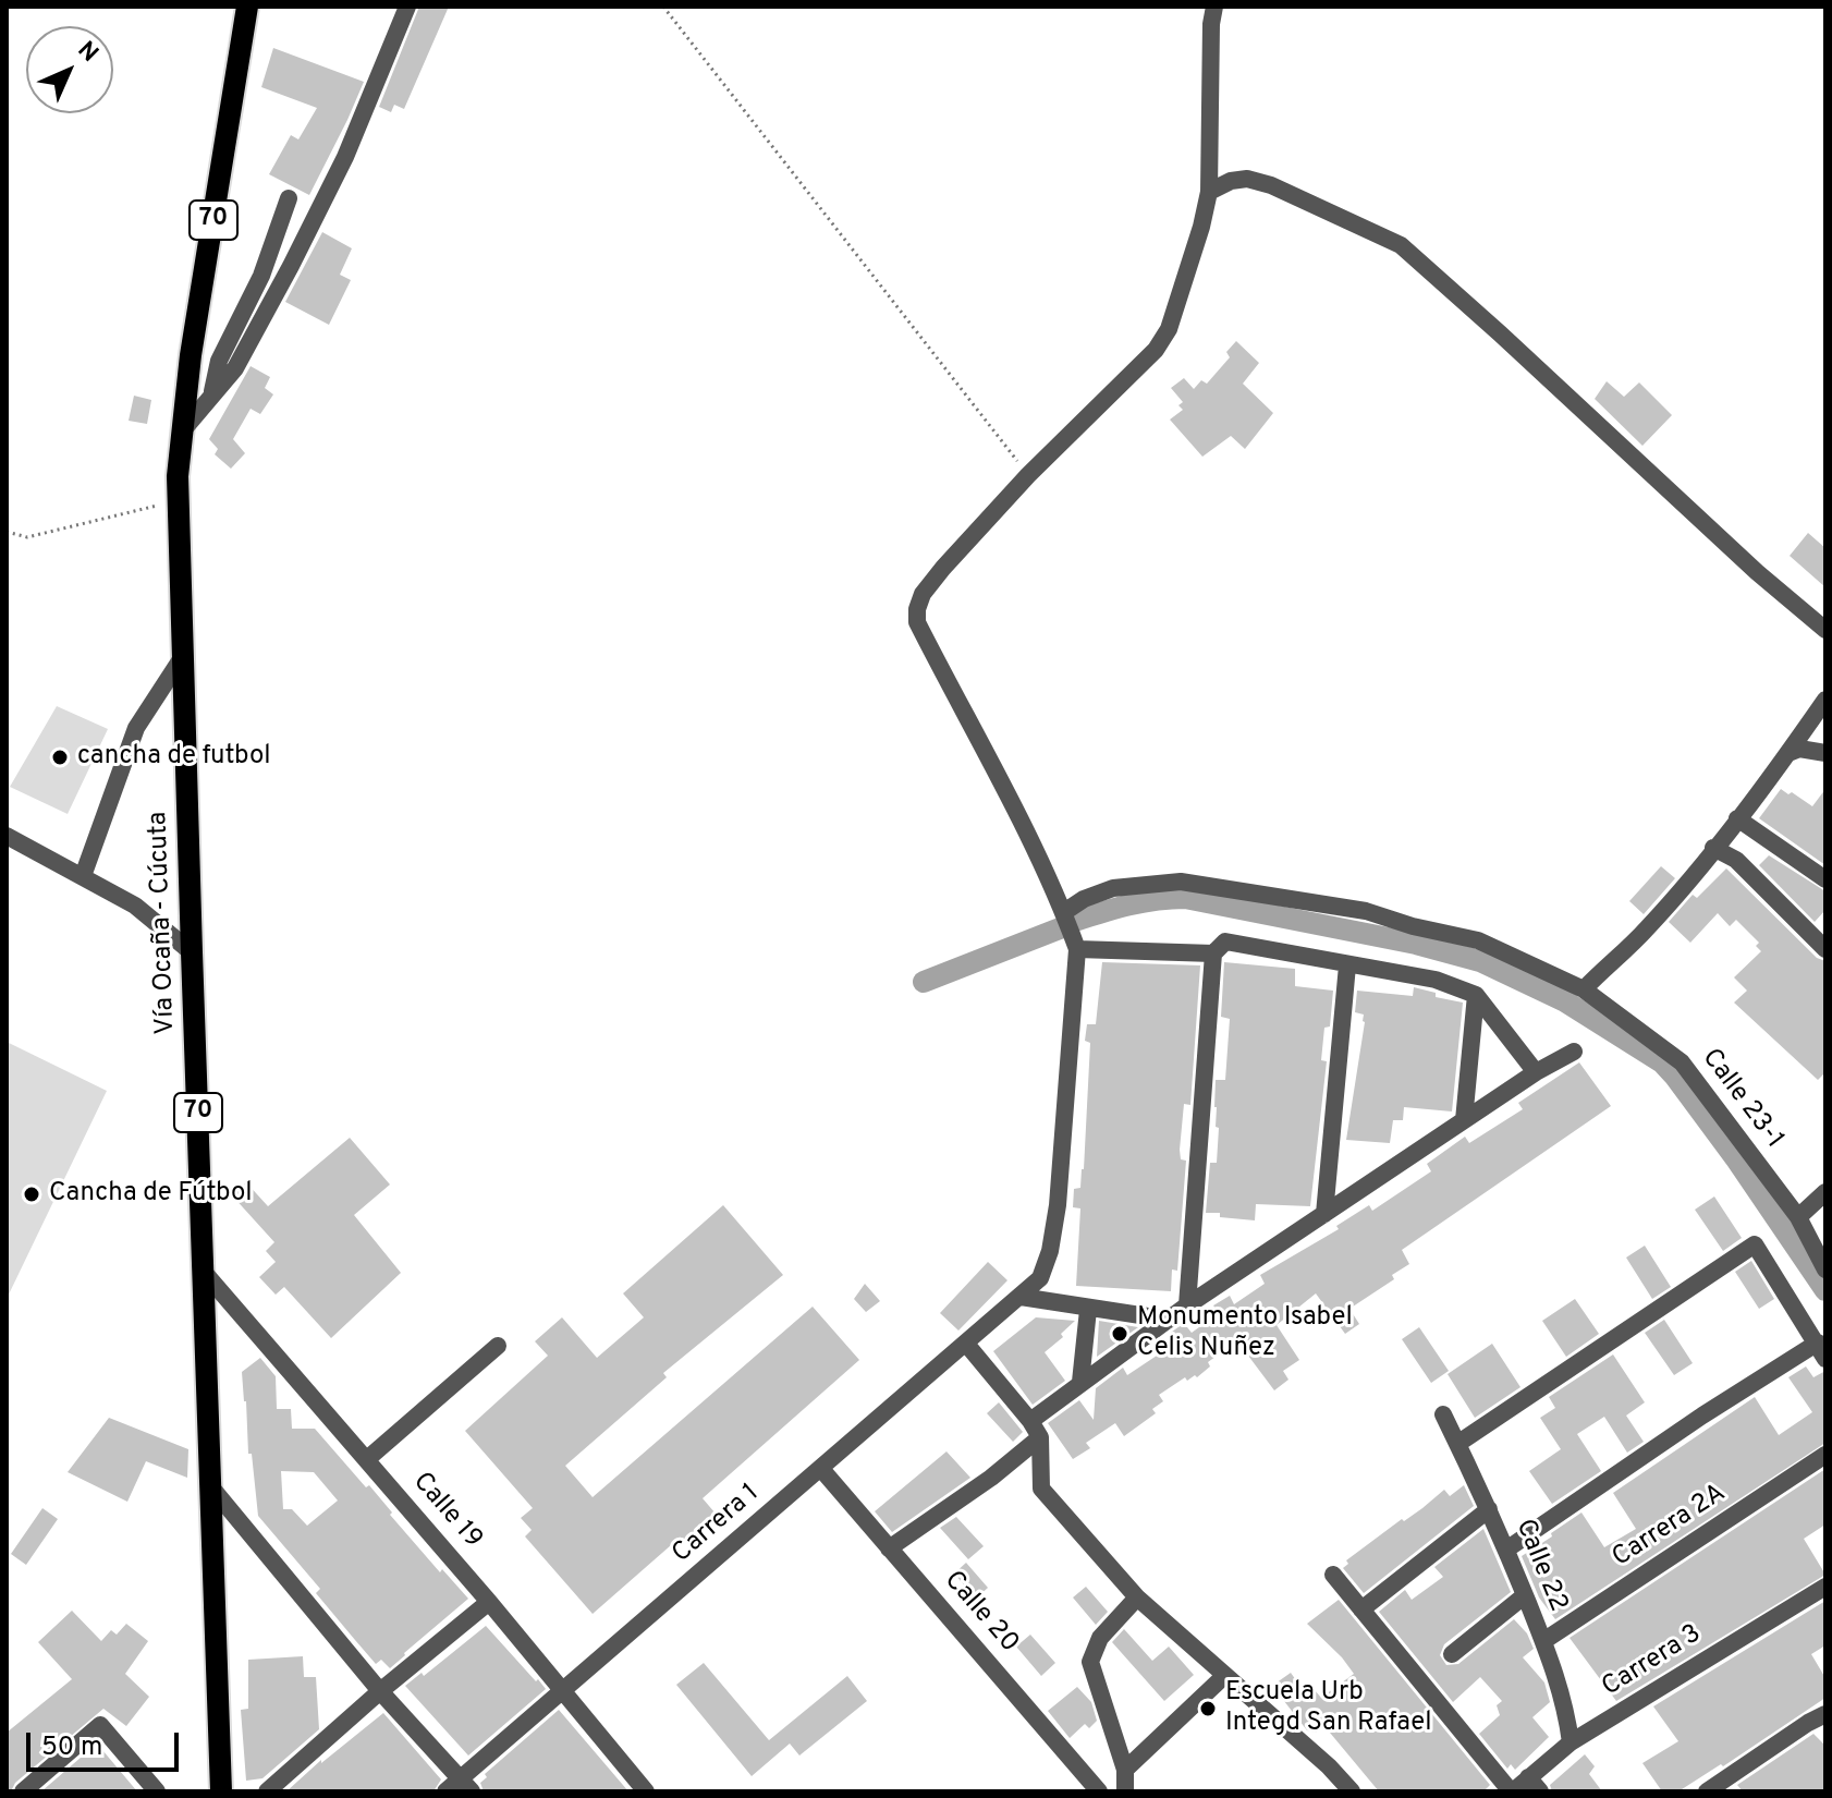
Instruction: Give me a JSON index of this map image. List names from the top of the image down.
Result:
{
  "streets": {
    "main road": ["70", "Vía Ocaña - Cúcuta"],
    "street": [
      "Calle 23-1",
      "Calle 19",
      "Carrera 1",
      "Carrera 2A",
      "Calle 22",
      "Calle 20",
      "Carrera 3"
    ]
  },
  "crossings": [
    ["Vía Ocaña - Cúcuta", "Calle 19"],
    ["Calle 19", "Carrera 1"],
    ["Carrera 1", "Calle 20"],
    ["Carrera 2A", "Calle 22"],
    ["Calle 22", "Carrera 3"]
  ],
  "places": [
    "cancha de futbol",
    "Cancha de Fútbol",
    "Monumento Isabel Celis Nuñez",
    "Escuela Urb Integd San Rafael"
  ],
  "scale_bar": "50 m",
  "north": "top right"
}
